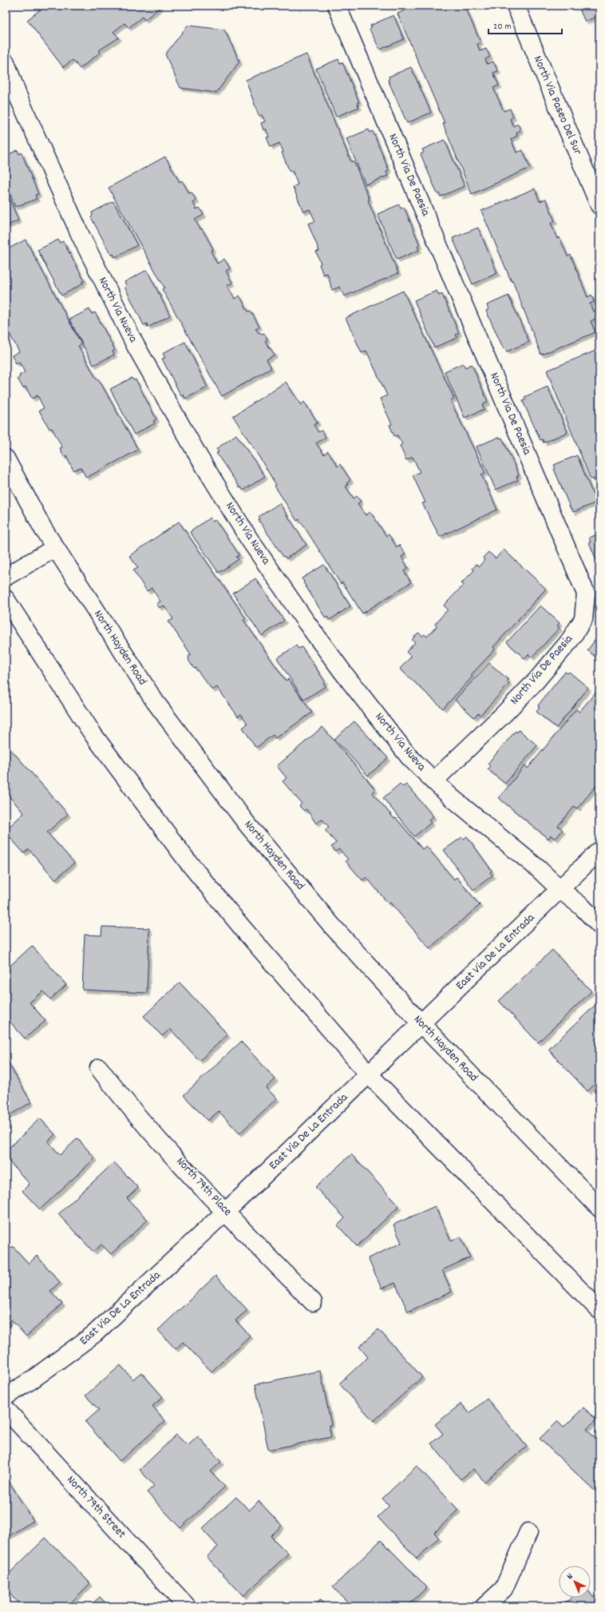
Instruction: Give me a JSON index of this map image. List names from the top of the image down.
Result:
{
  "streets": {
    "street": [
      "North Via Paseo Del Sur",
      "North Via De Paesia",
      "North Via Nueva",
      "North Hayden Road",
      "East Via De La Entrada",
      "North 79th Place",
      "North 79th Street"
    ]
  },
  "crossings": [
    ["North Via De Paesia", "North Via Nueva"],
    ["North Via Nueva", "East Via De La Entrada"],
    ["North Hayden Road", "East Via De La Entrada"],
    ["East Via De La Entrada", "North 79th Place"]
  ],
  "scale_bar": "20 m",
  "north": "top left"
}
